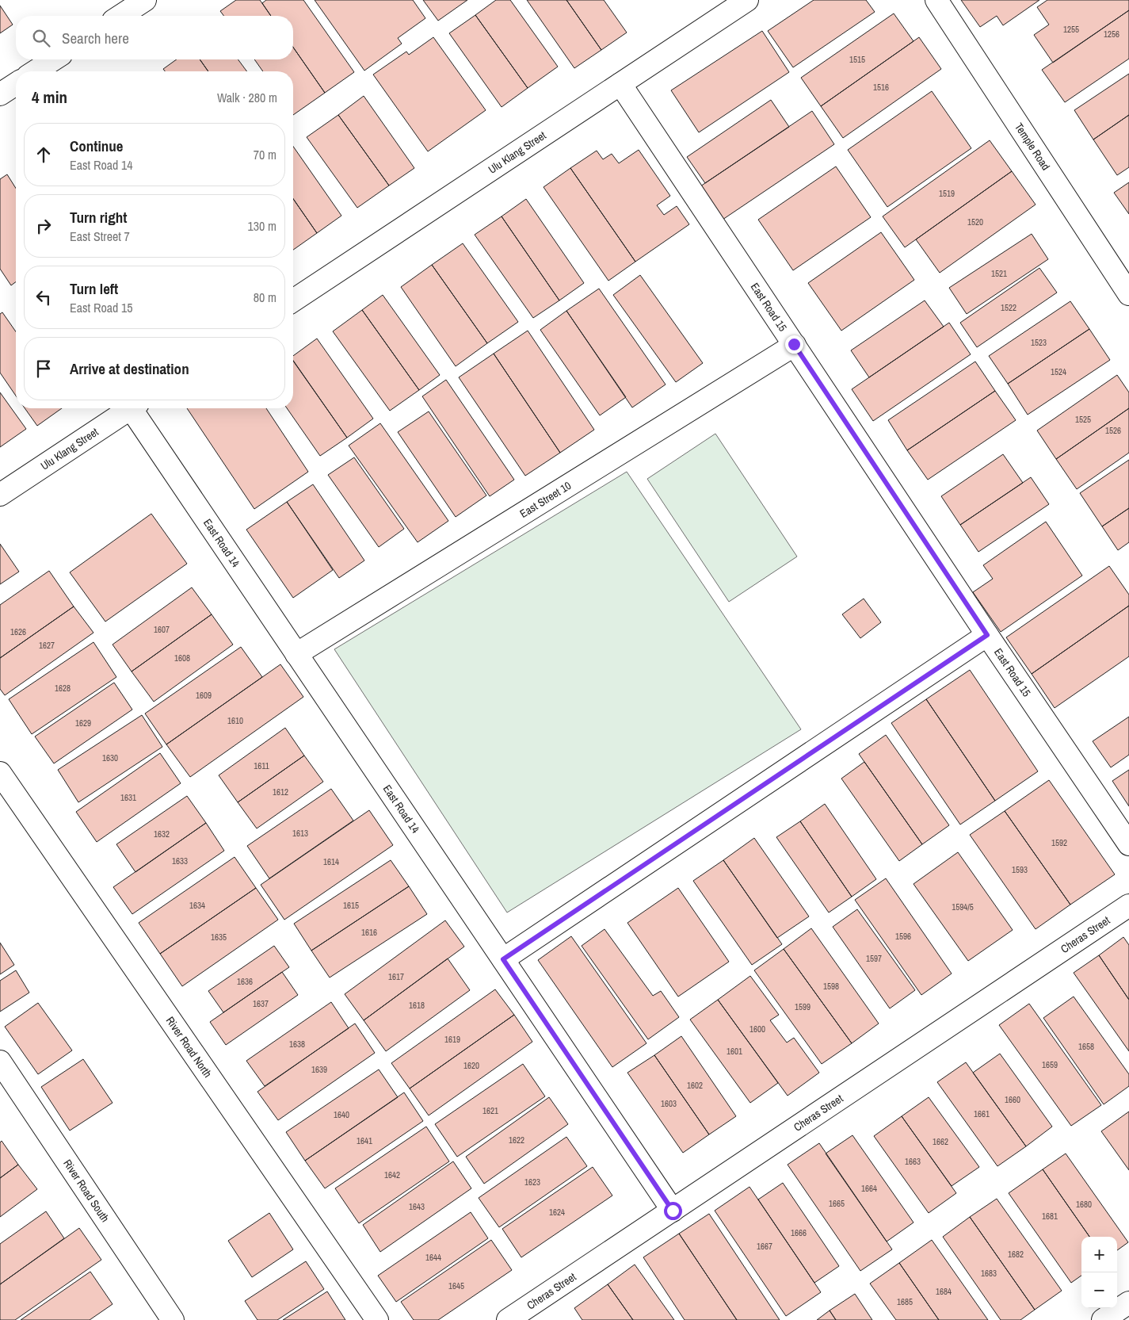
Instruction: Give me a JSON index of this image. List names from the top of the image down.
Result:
{
  "streets": {
    "street": [
      "Temple Road",
      "Ulu Klang Street",
      "East Road 15",
      "East Street 10",
      "East Road 14",
      "Cheras Street",
      "River Road North",
      "River Road South"
    ]
  },
  "crossings": [
    ["Ulu Klang Street", "East Road 15"],
    ["East Road 15", "East Street 10"],
    ["East Street 10", "East Road 14"],
    ["East Road 14", "Cheras Street"]
  ],
  "house_numbers": [
    "1255",
    "1256",
    "1515",
    "1516",
    "1519",
    "1520",
    "1521",
    "1522",
    "1523",
    "1524",
    "1525",
    "1526",
    "1607",
    "1626",
    "1627",
    "1608",
    "1628",
    "1609",
    "1610",
    "1629",
    "1630",
    "1611",
    "1612",
    "1631",
    "1613",
    "1632",
    "1592",
    "1633",
    "1614",
    "1593",
    "1634",
    "1615",
    "1594/5",
    "1616",
    "1596",
    "1635",
    "1597",
    "1617",
    "1636",
    "1598",
    "1637",
    "1618",
    "1599",
    "1600",
    "1619",
    "1638",
    "1658",
    "1601",
    "1659",
    "1620",
    "1639",
    "1602",
    "1660",
    "1603",
    "1621",
    "1661",
    "1640",
    "1622",
    "1641",
    "1662",
    "1663",
    "1642",
    "1623",
    "1664",
    "1665",
    "1680",
    "1643",
    "1624",
    "1681",
    "1666",
    "1667",
    "1682",
    "1644",
    "1683",
    "1645",
    "1684",
    "1685"
  ],
  "page": {
    "search": "Search here",
    "heading": ["4 min", "Walk · 280 m"],
    "list": [
      ["Continue", "East Road 14", "70 m"],
      ["Turn right", "East Street 7", "130 m"],
      ["Turn left", "East Road 15", "80 m"],
      "Arrive at destination"
    ],
    "map_buttons": ["+", "−"]
  }
}
